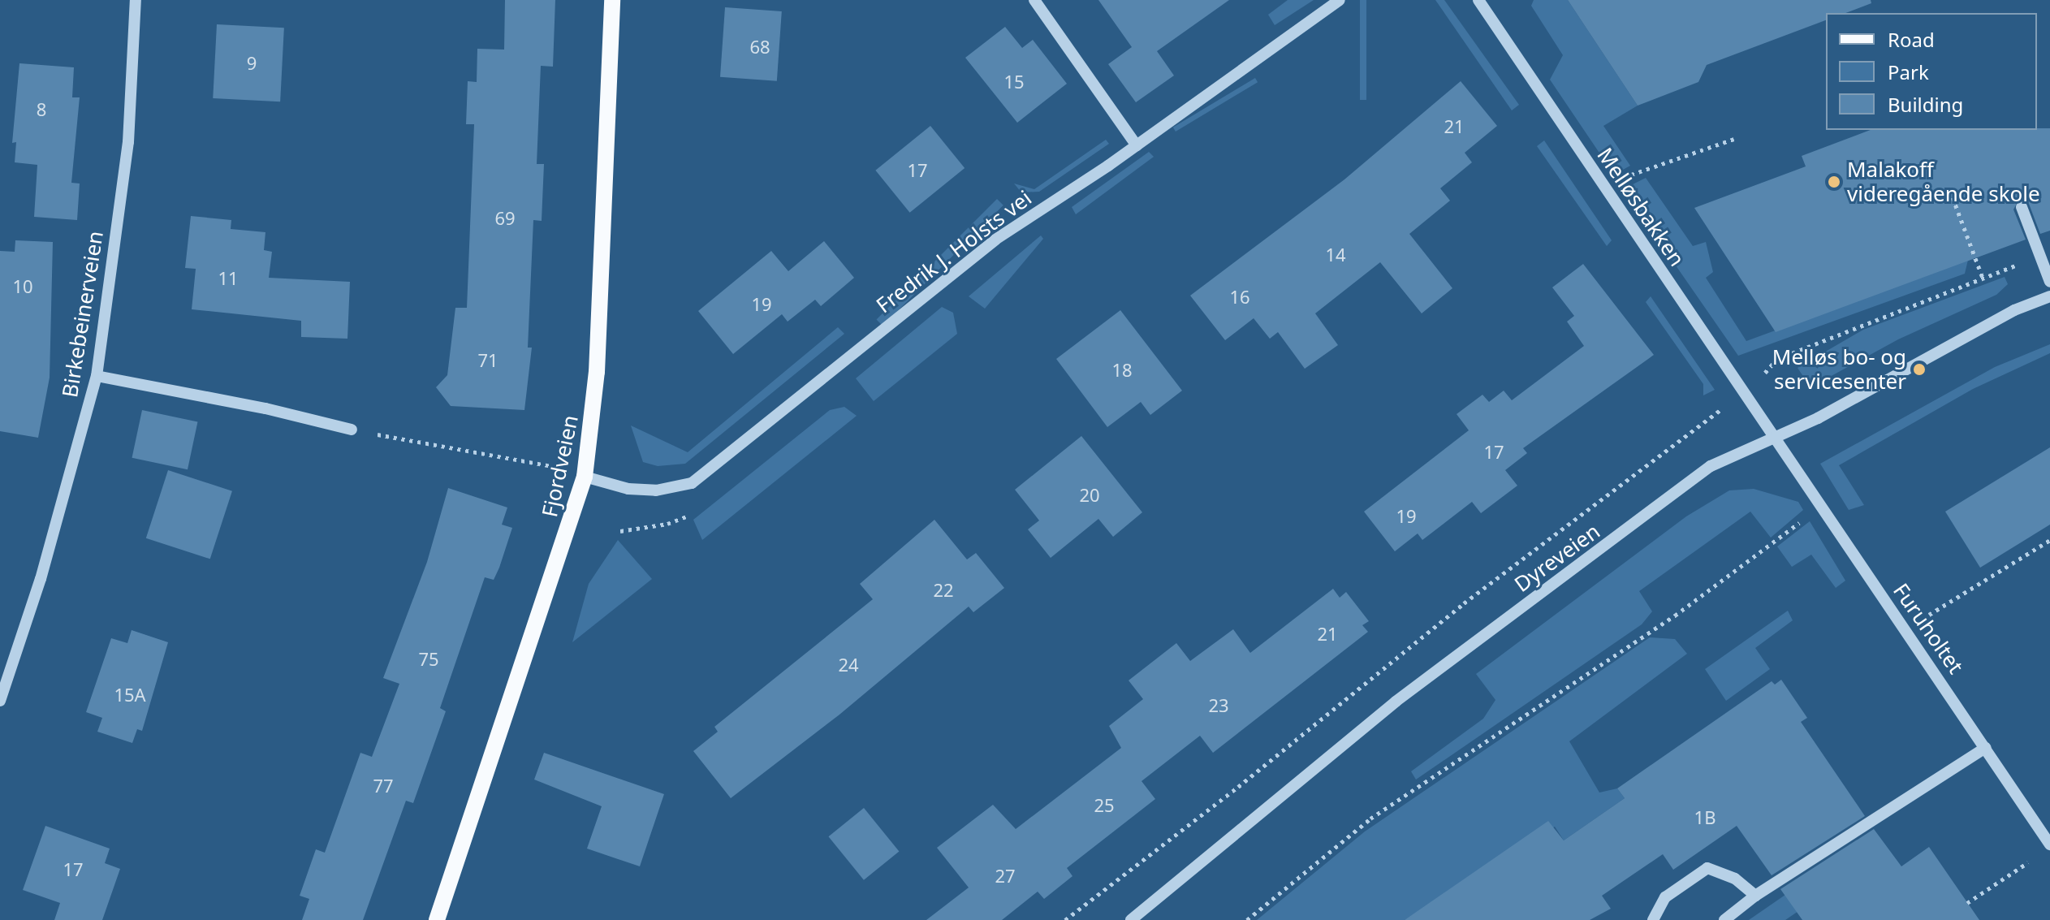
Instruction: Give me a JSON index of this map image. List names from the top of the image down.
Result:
{
  "streets": {
    "main road": ["Fjordveien"],
    "street": [
      "Melløsbakken",
      "Fredrik J. Holsts vei",
      "Birkebeinerveien",
      "Dyreveien",
      "Furuholtet"
    ]
  },
  "crossings": [
    ["Melløsbakken", "Dyreveien"],
    ["Melløsbakken", "Furuholtet"],
    ["Fredrik J. Holsts vei", "Fjordveien"],
    ["Dyreveien", "Furuholtet"]
  ],
  "places": ["Malakoff videregående skole", "Melløs bo- og servicesenter"],
  "house_numbers": [
    "68",
    "9",
    "15",
    "8",
    "21",
    "17",
    "69",
    "14",
    "11",
    "10",
    "16",
    "19",
    "71",
    "18",
    "17",
    "20",
    "19",
    "22",
    "21",
    "75",
    "24",
    "15A",
    "23",
    "77",
    "25",
    "1B",
    "17",
    "27"
  ],
  "legend": ["Road", "Park", "Building"]
}
